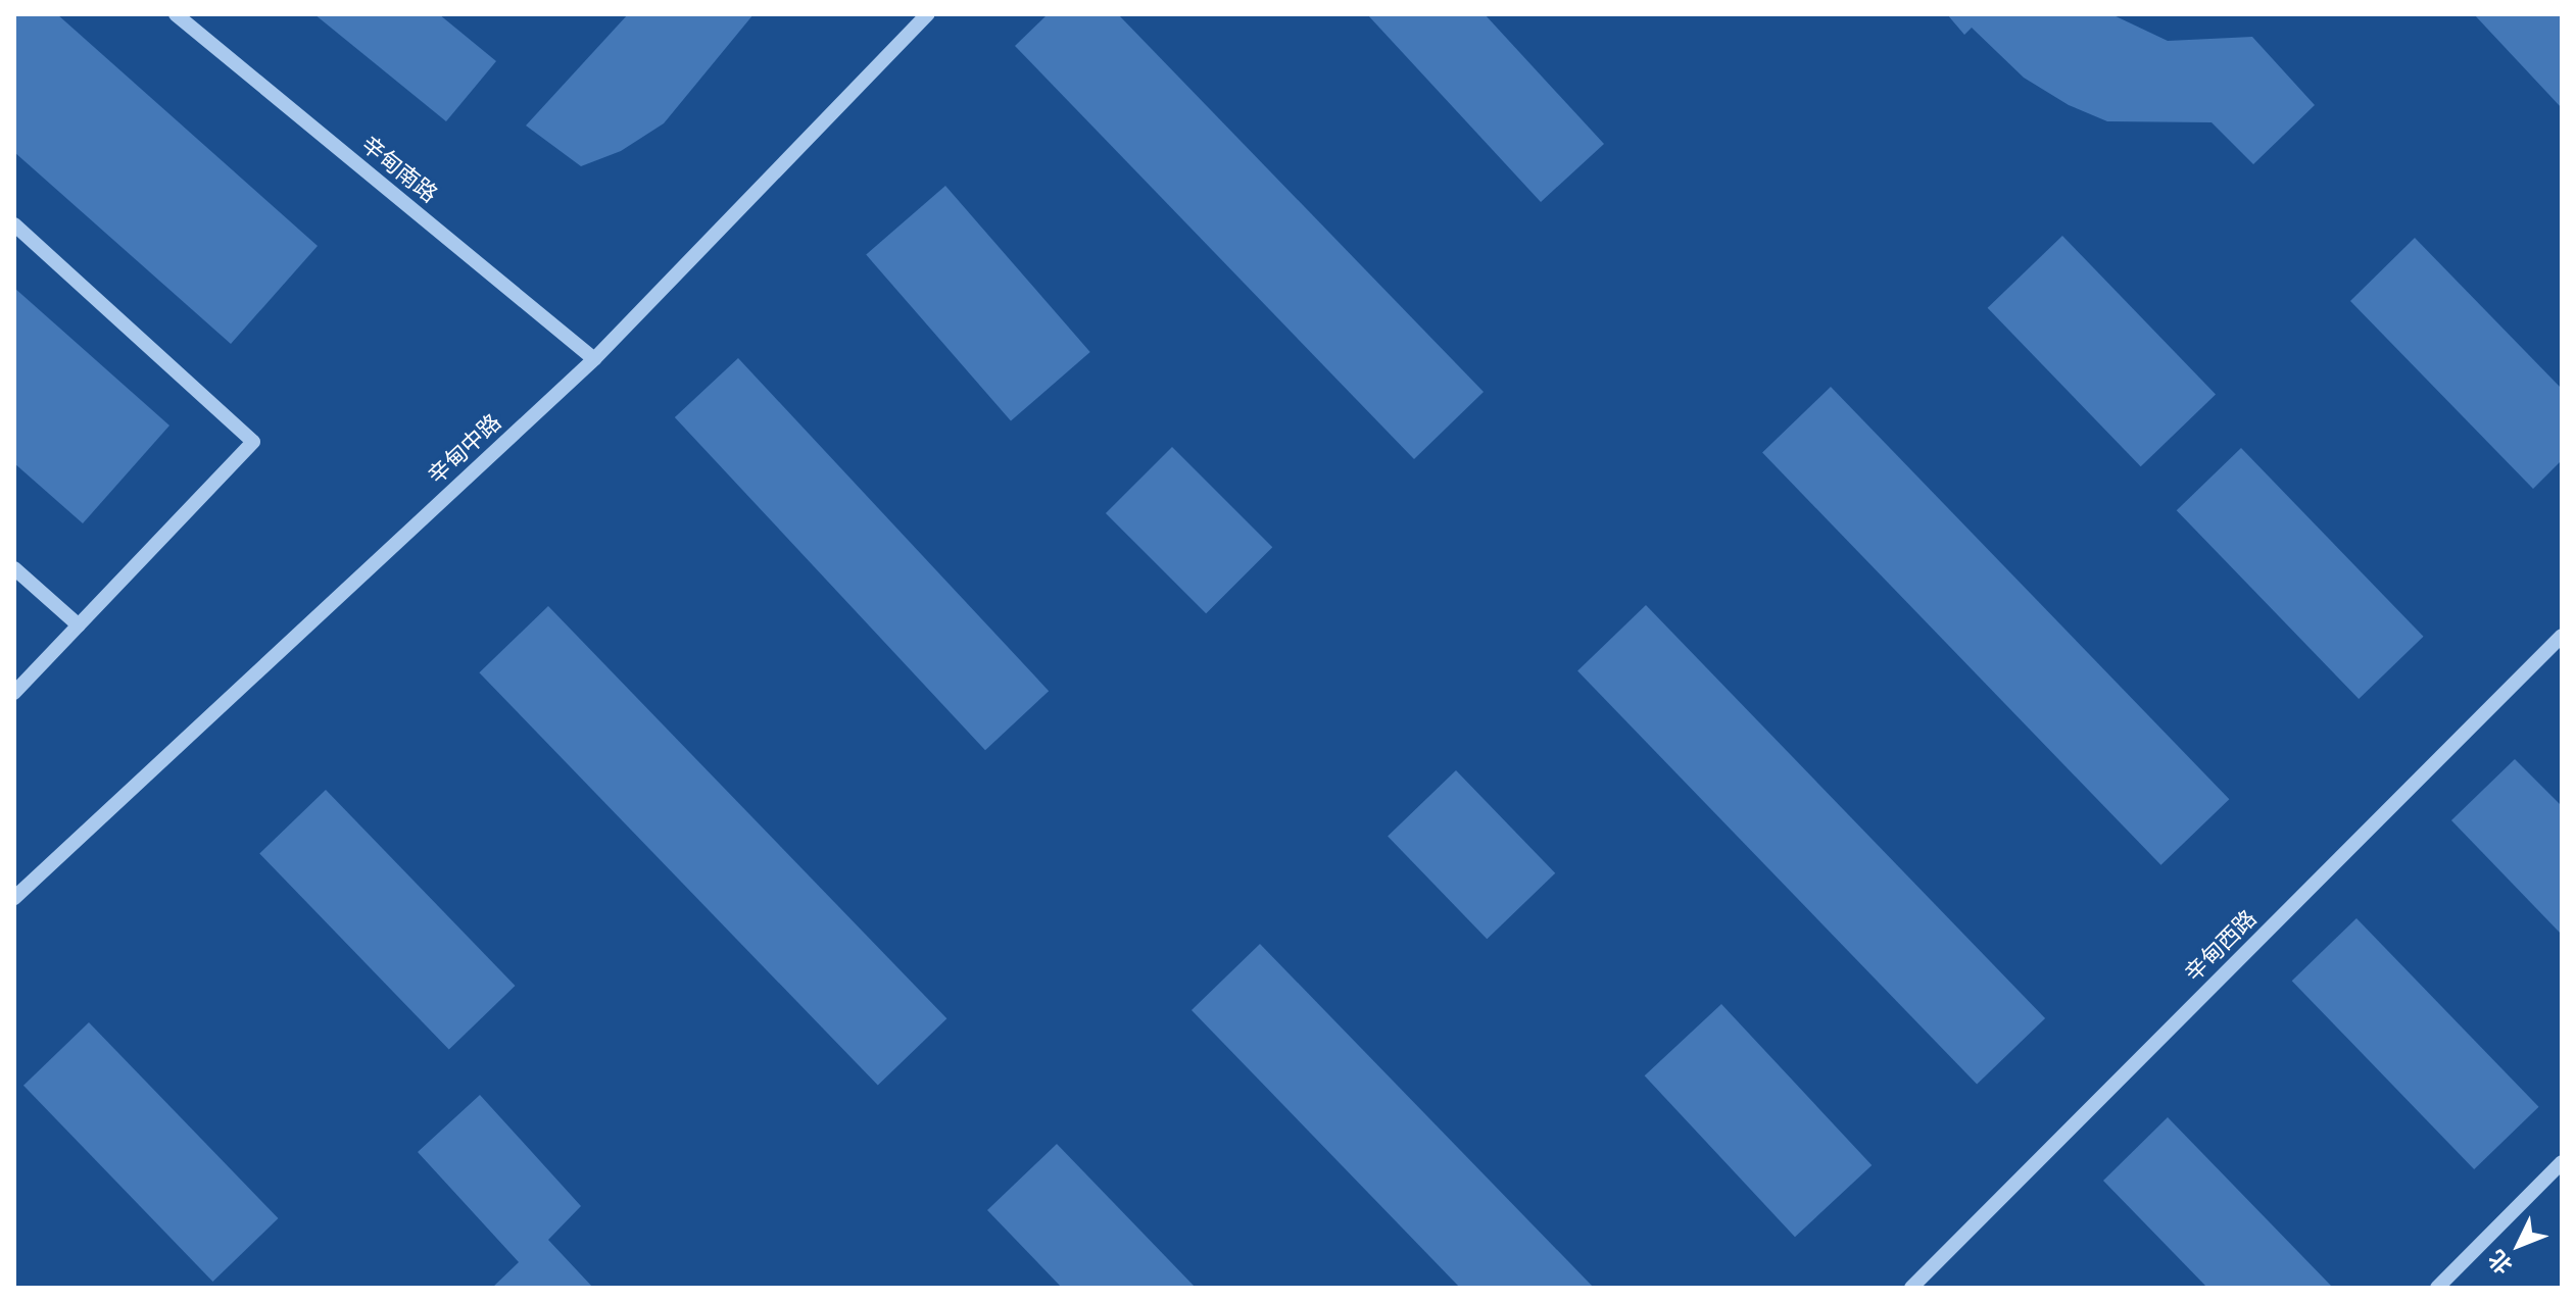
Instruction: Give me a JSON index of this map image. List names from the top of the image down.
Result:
{
  "streets": {
    "street": ["辛甸南路", "辛甸中路", "辛甸西路"]
  },
  "crossings": [
    ["辛甸南路", "辛甸中路"]
  ],
  "north": "bottom left"
}
